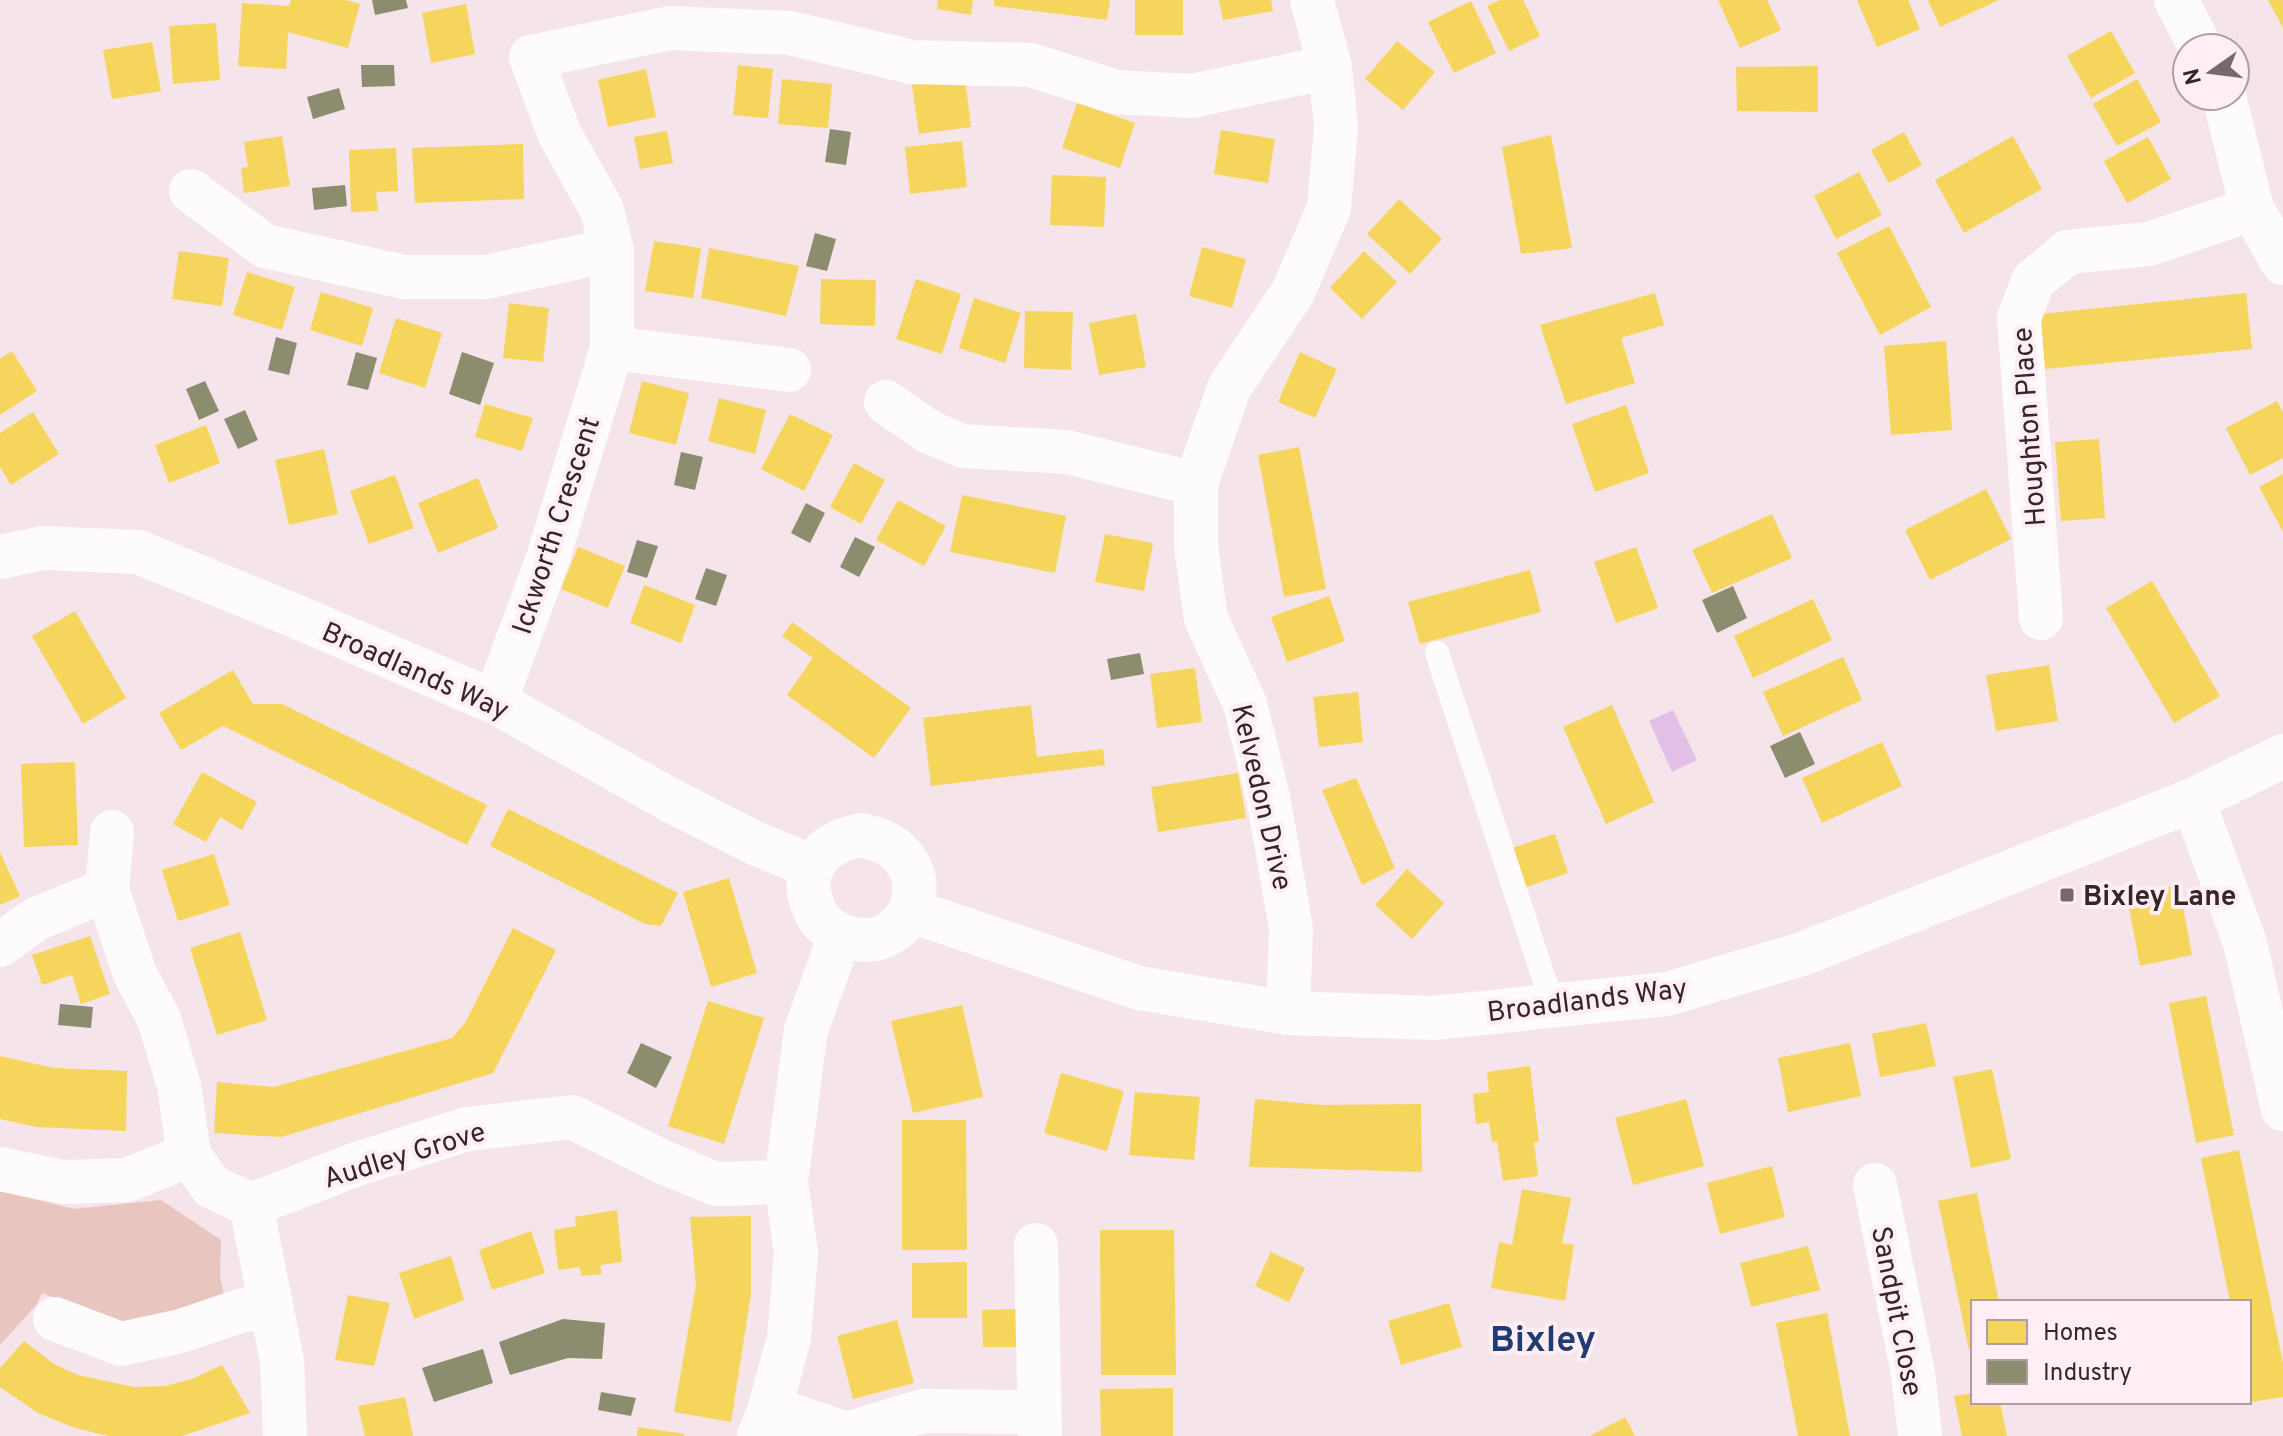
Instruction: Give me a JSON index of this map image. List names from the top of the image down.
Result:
{
  "streets": {
    "street": [
      "Houghton Place",
      "Ickworth Crescent",
      "Broadlands Way",
      "Kelvedon Drive",
      "Audley Grove",
      "Sandpit Close"
    ]
  },
  "crossings": [
    ["Ickworth Crescent", "Broadlands Way"],
    ["Ickworth Crescent", "Kelvedon Drive"],
    ["Broadlands Way", "Kelvedon Drive"]
  ],
  "districts": ["Bixley"],
  "places": {
    "transit": ["Bixley Lane"]
  },
  "legend": ["Homes", "Industry"],
  "north": "left"
}
